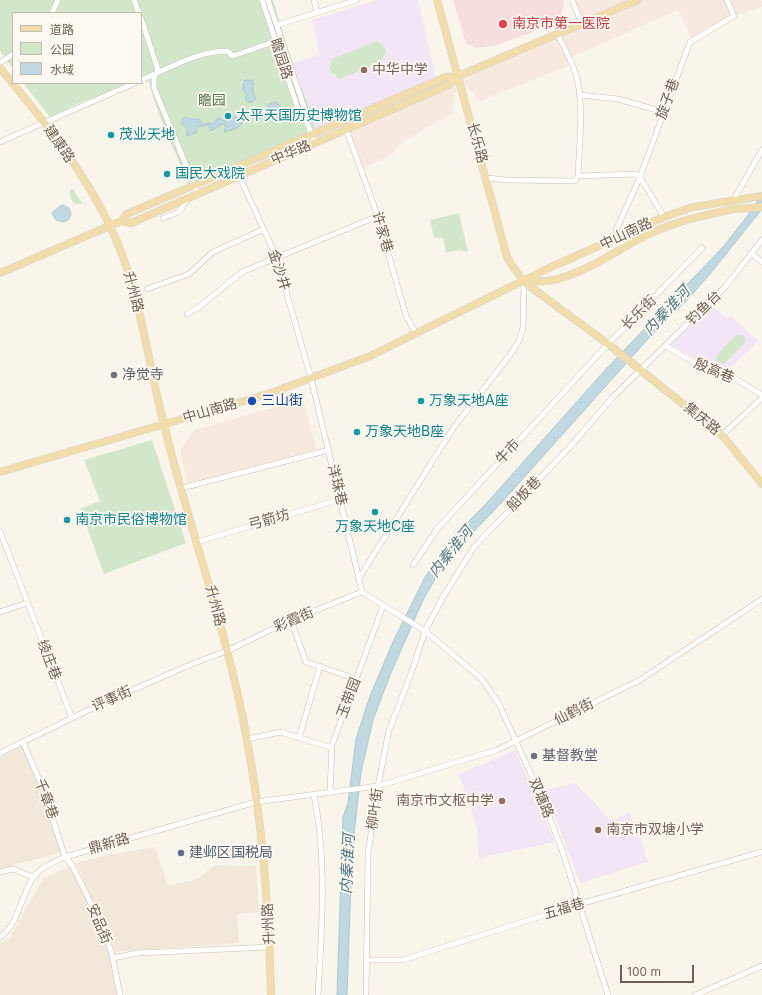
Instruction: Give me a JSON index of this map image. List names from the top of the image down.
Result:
{
  "streets": {
    "main road": [
      "长乐路",
      "建康路",
      "中华路",
      "中山南路",
      "升州路",
      "集庆路"
    ],
    "street": [
      "瞻园路",
      "旋子巷",
      "许家巷",
      "金沙井",
      "钓鱼台",
      "长乐街",
      "殷高巷",
      "牛市",
      "洋珠巷",
      "船板巷",
      "弓箭坊",
      "彩霞街",
      "绫庄巷",
      "玉带园",
      "评事街",
      "仙鹤街",
      "双塘路",
      "千章巷",
      "柳叶街",
      "鼎新路",
      "五福巷",
      "安品街"
    ]
  },
  "crossings": [
    ["瞻园路", "中华路"],
    ["旋子巷", "中山南路"],
    ["长乐路", "中华路"],
    ["长乐路", "中山南路"],
    ["建康路", "中华路"],
    ["建康路", "升州路"],
    ["中华路", "许家巷"],
    ["中华路", "金沙井"],
    ["中华路", "升州路"],
    ["许家巷", "中山南路"],
    ["中山南路", "金沙井"],
    ["中山南路", "升州路"],
    ["中山南路", "洋珠巷"],
    ["金沙井", "洋珠巷"],
    ["升州路", "弓箭坊"],
    ["升州路", "彩霞街"],
    ["升州路", "评事街"],
    ["升州路", "鼎新路"],
    ["钓鱼台", "殷高巷"],
    ["钓鱼台", "集庆路"],
    ["钓鱼台", "船板巷"],
    ["长乐街", "集庆路"],
    ["长乐街", "牛市"],
    ["集庆路", "牛市"],
    ["集庆路", "船板巷"],
    ["洋珠巷", "弓箭坊"],
    ["洋珠巷", "彩霞街"],
    ["船板巷", "双塘路"],
    ["船板巷", "柳叶街"],
    ["彩霞街", "评事街"],
    ["绫庄巷", "评事街"],
    ["玉带园", "仙鹤街"],
    ["玉带园", "双塘路"],
    ["评事街", "千章巷"],
    ["仙鹤街", "双塘路"],
    ["仙鹤街", "柳叶街"],
    ["双塘路", "柳叶街"],
    ["双塘路", "五福巷"],
    ["千章巷", "鼎新路"],
    ["千章巷", "安品街"],
    ["柳叶街", "五福巷"],
    ["鼎新路", "安品街"]
  ],
  "water": ["内秦淮河"],
  "parks": ["瞻园"],
  "places": [
    "南京市第一医院",
    "中华中学",
    "太平天国历史博物馆",
    "茂业天地",
    "国民大戏院",
    "净觉寺",
    "三山街",
    "万象天地A座",
    "万象天地B座",
    "万象天地C座",
    "南京市民俗博物馆",
    "基督教堂",
    "南京市文枢中学",
    "南京市双塘小学",
    "建邺区国税局"
  ],
  "legend": ["道路", "公园", "水域"],
  "scale_bar": "100 m"
}
